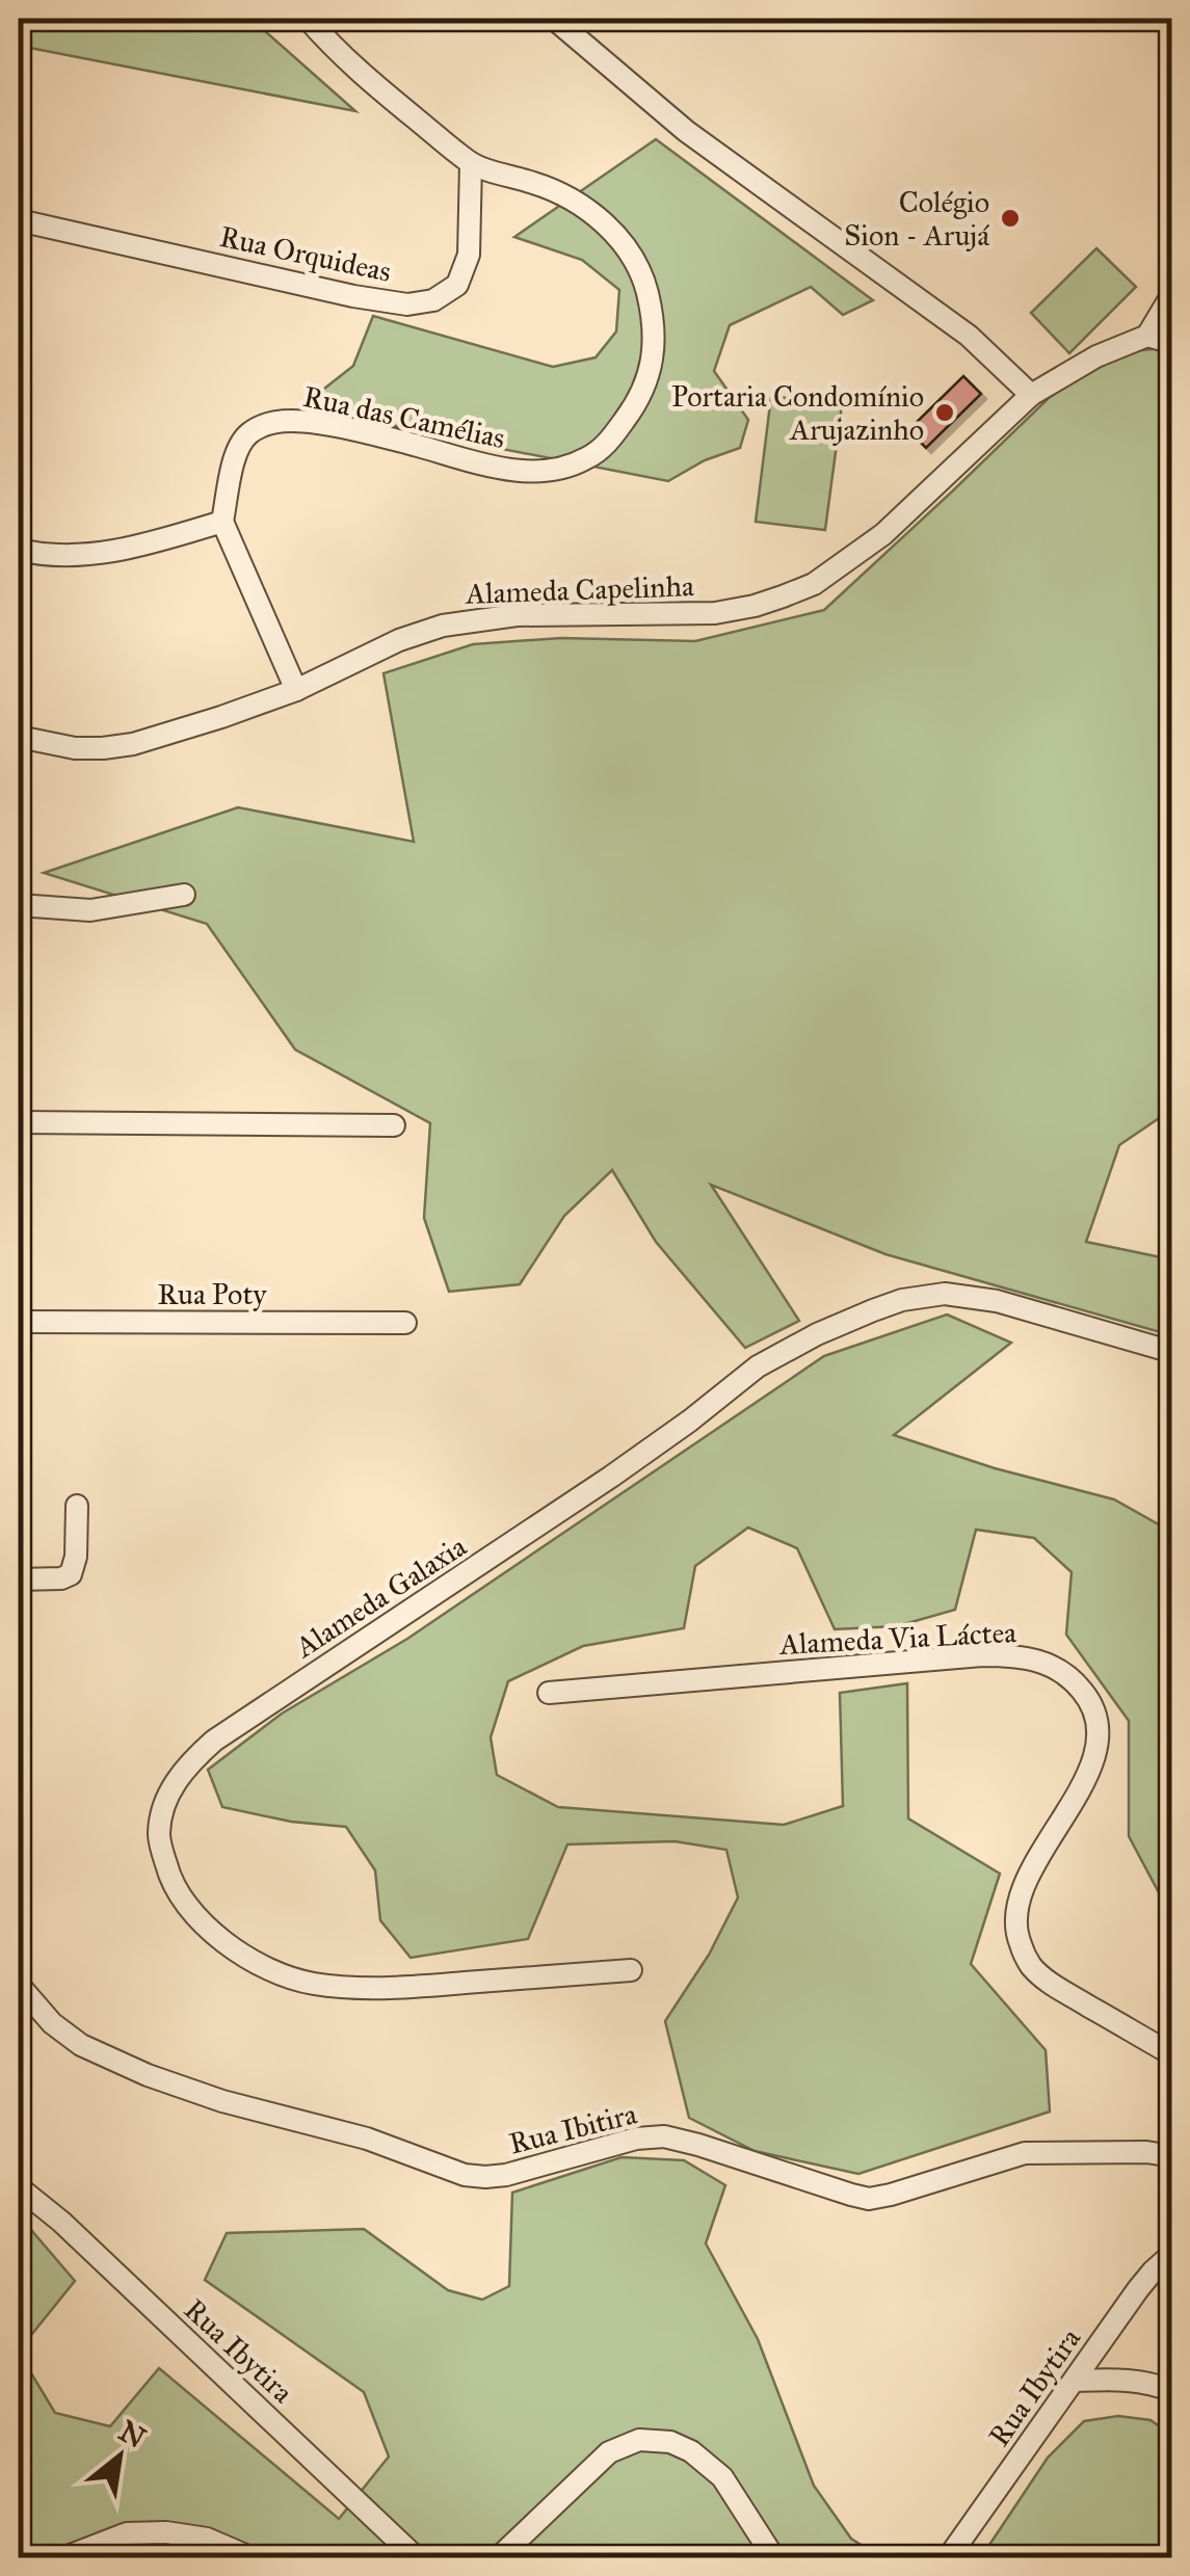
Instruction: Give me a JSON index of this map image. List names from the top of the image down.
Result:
{
  "streets": {
    "street": [
      "Rua Orquideas",
      "Rua das Camélias",
      "Alameda Capelinha",
      "Rua Poty",
      "Alameda Galaxia",
      "Alameda Via Láctea",
      "Rua Ibitira",
      "Rua Ibytira"
    ]
  },
  "crossings": [
    ["Rua Orquideas", "Rua das Camélias"]
  ],
  "places": ["Colégio Sion - Arujá", "Portaria Condomínio Arujazinho"],
  "north": "top right"
}
